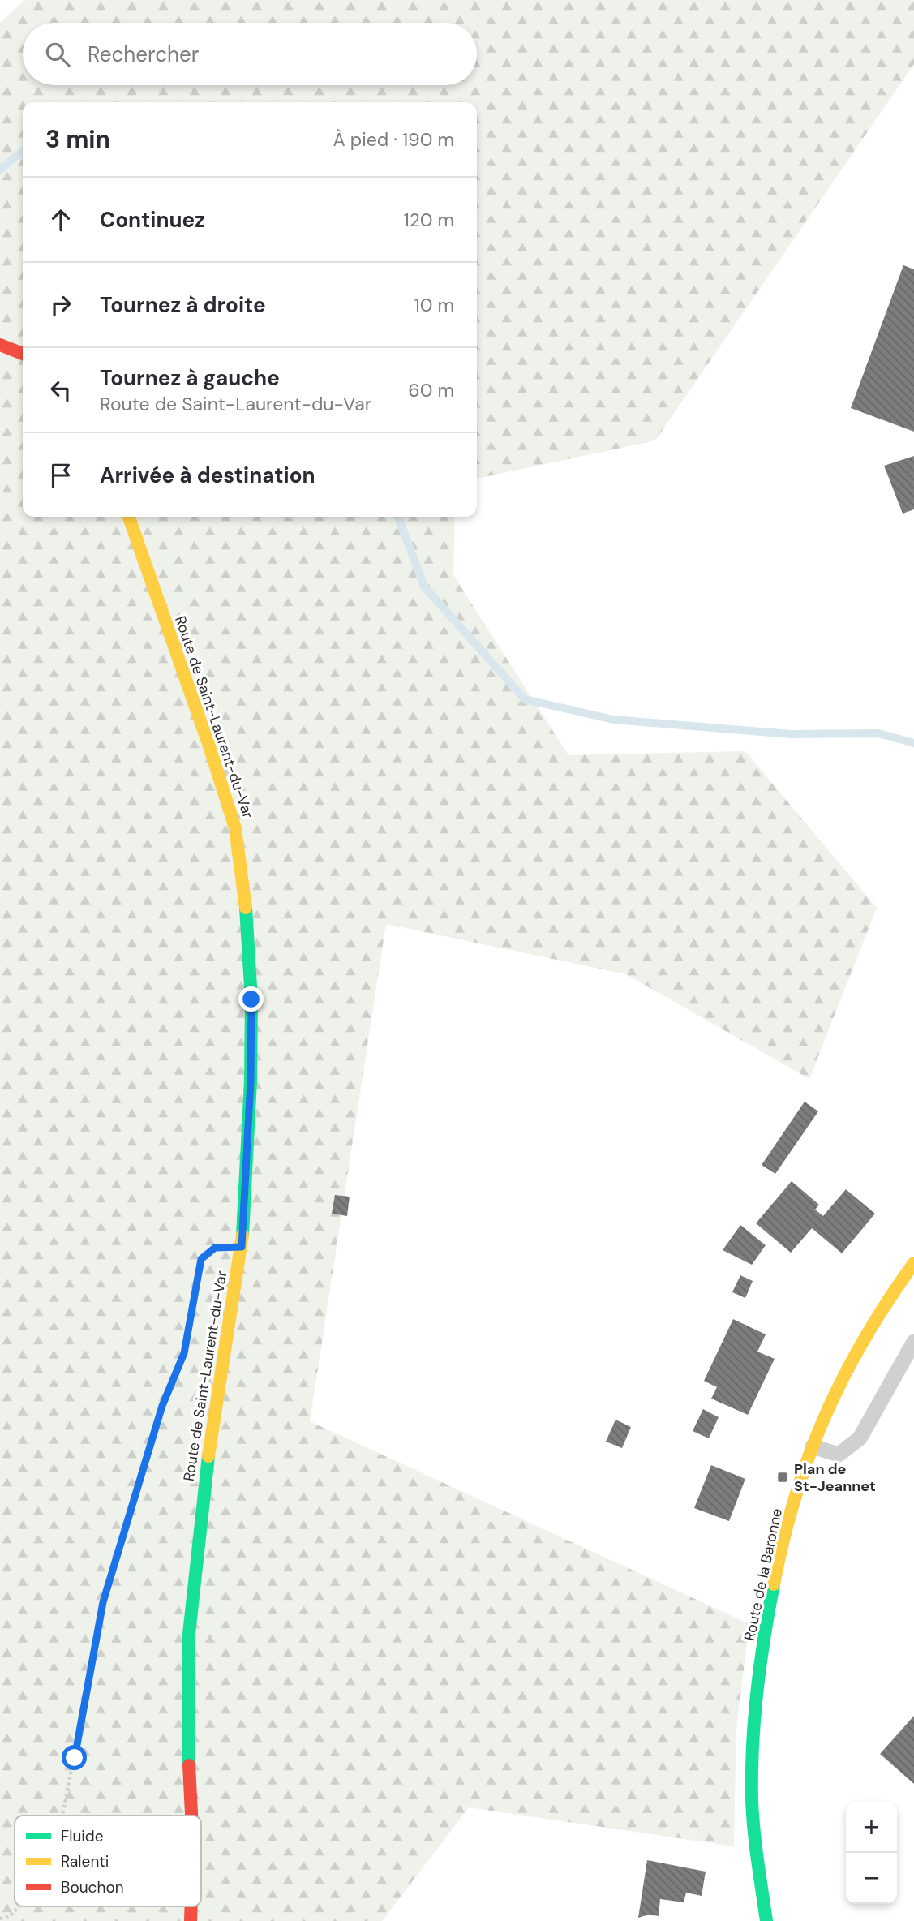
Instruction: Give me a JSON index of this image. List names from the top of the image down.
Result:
{
  "streets": {
    "street": ["Route de Saint-Laurent-du-Var", "Route de la Baronne"]
  },
  "places": {
    "transit": ["Plan de St-Jeannet"]
  },
  "legend": ["Fluide", "Ralenti", "Bouchon"],
  "page": {
    "search": "Rechercher",
    "heading": ["3 min", "À pied · 190 m"],
    "list": [
      ["Continuez", "120 m"],
      ["Tournez à droite", "10 m"],
      ["Tournez à gauche", "Route de Saint-Laurent-du-Var", "60 m"],
      "Arrivée à destination"
    ],
    "map_buttons": ["+", "−"]
  }
}
